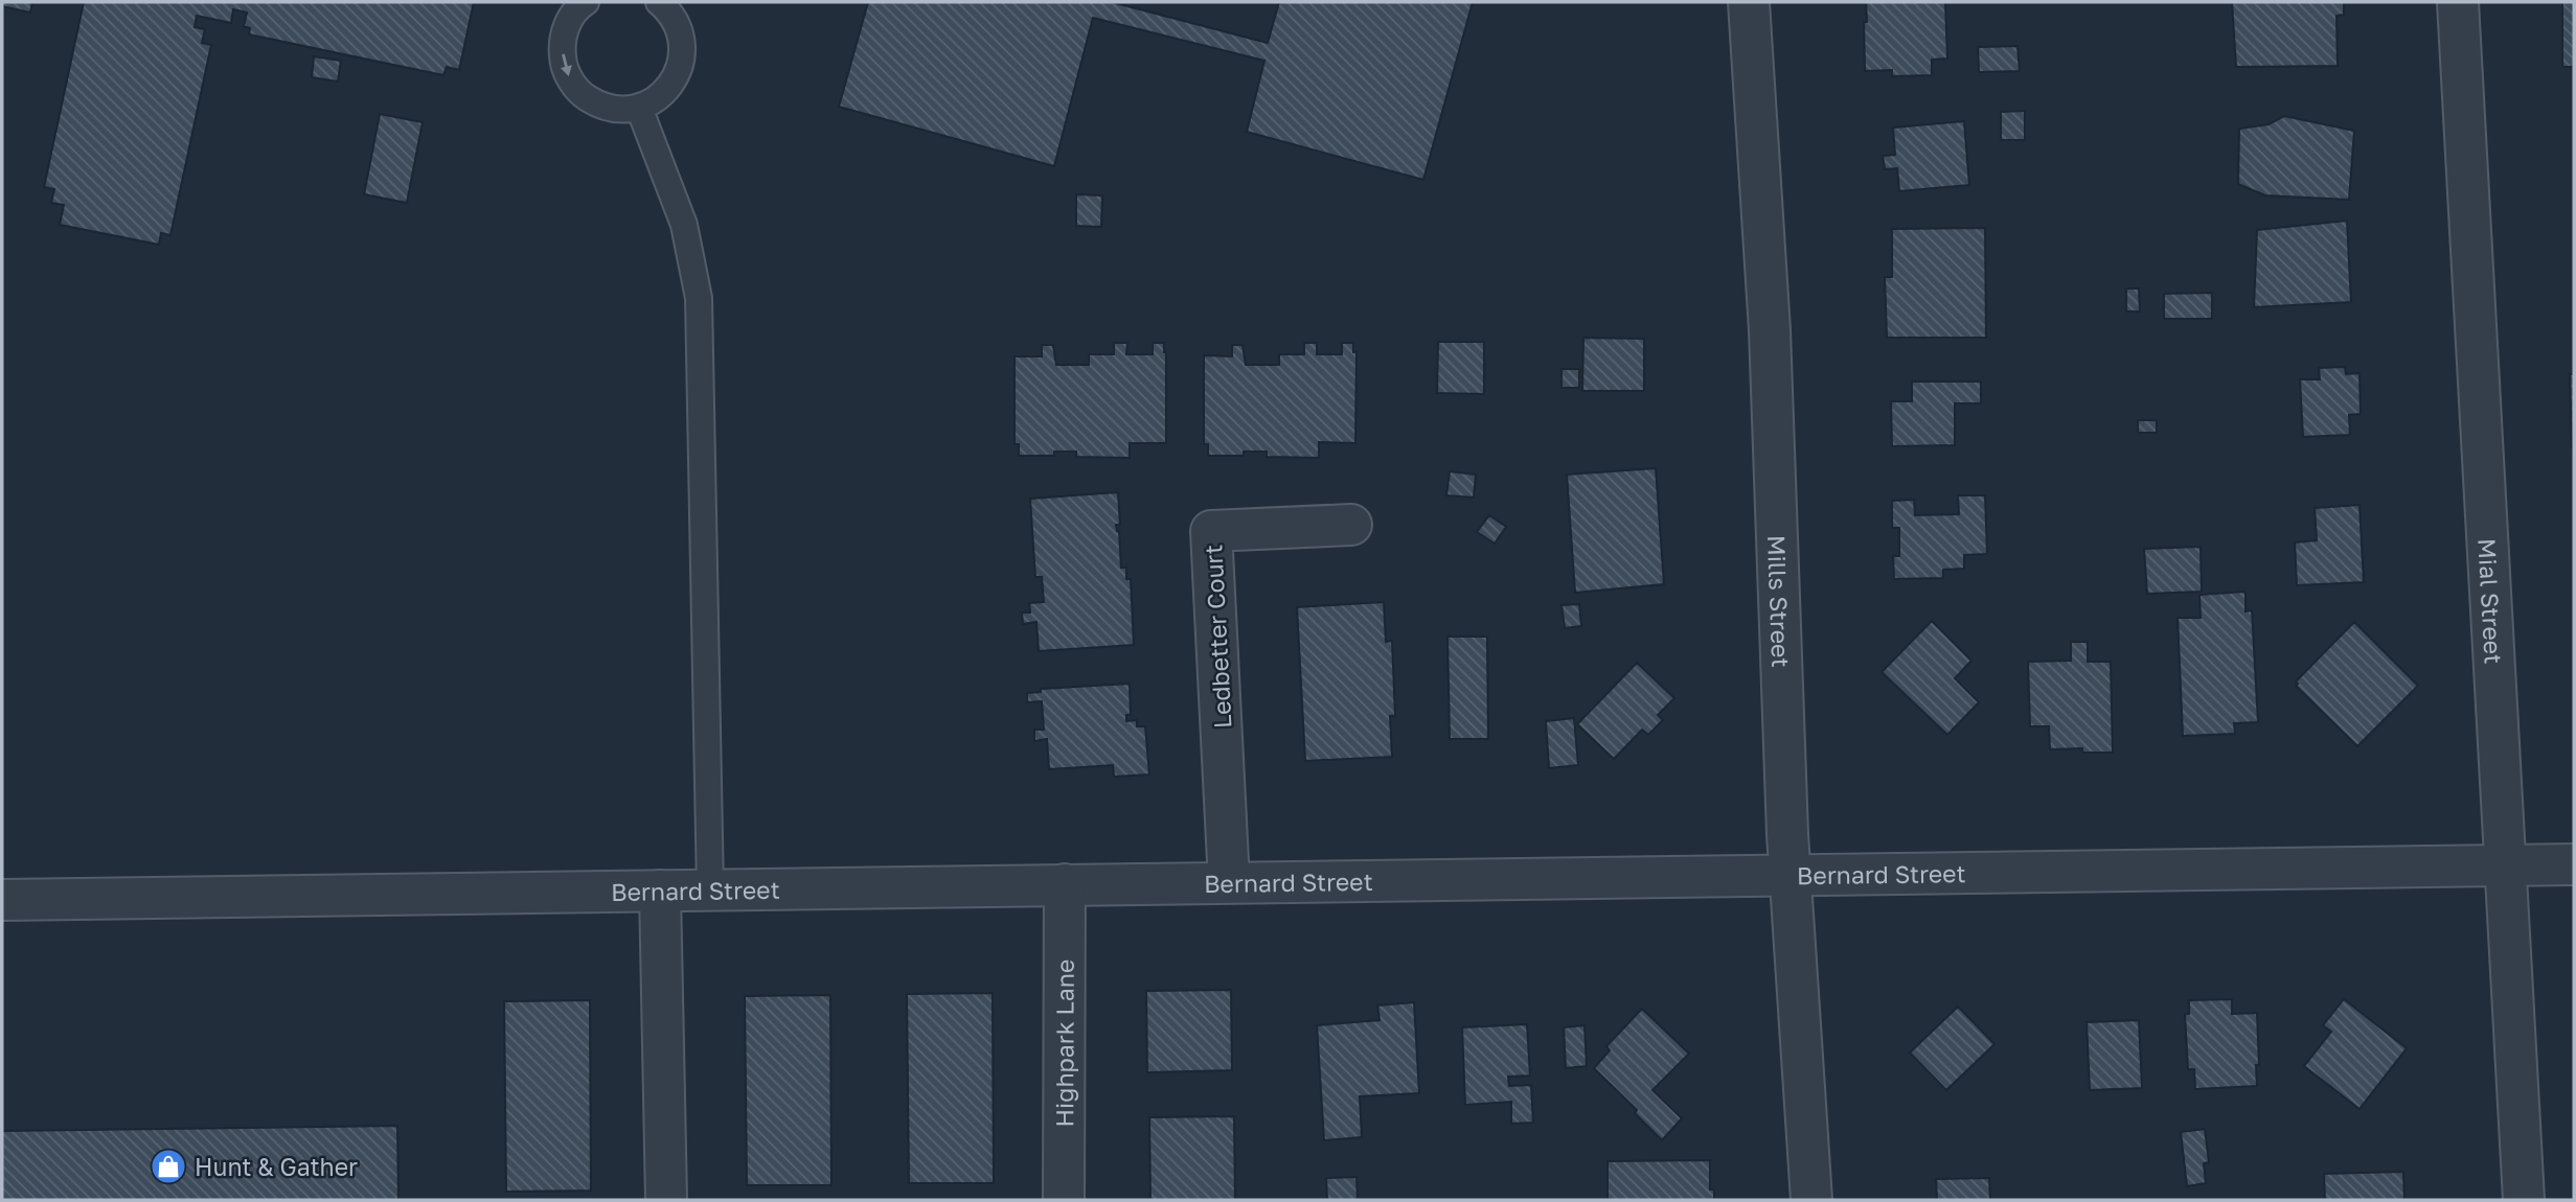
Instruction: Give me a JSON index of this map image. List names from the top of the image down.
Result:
{
  "streets": {
    "street": [
      "Mills Street",
      "Mial Street",
      "Ledbetter Court",
      "Bernard Street",
      "Highpark Lane"
    ]
  },
  "crossings": [
    ["Mills Street", "Bernard Street"],
    ["Mial Street", "Bernard Street"],
    ["Ledbetter Court", "Bernard Street"],
    ["Bernard Street", "Highpark Lane"]
  ],
  "places": {
    "shop": ["Hunt & Gather"]
  }
}
